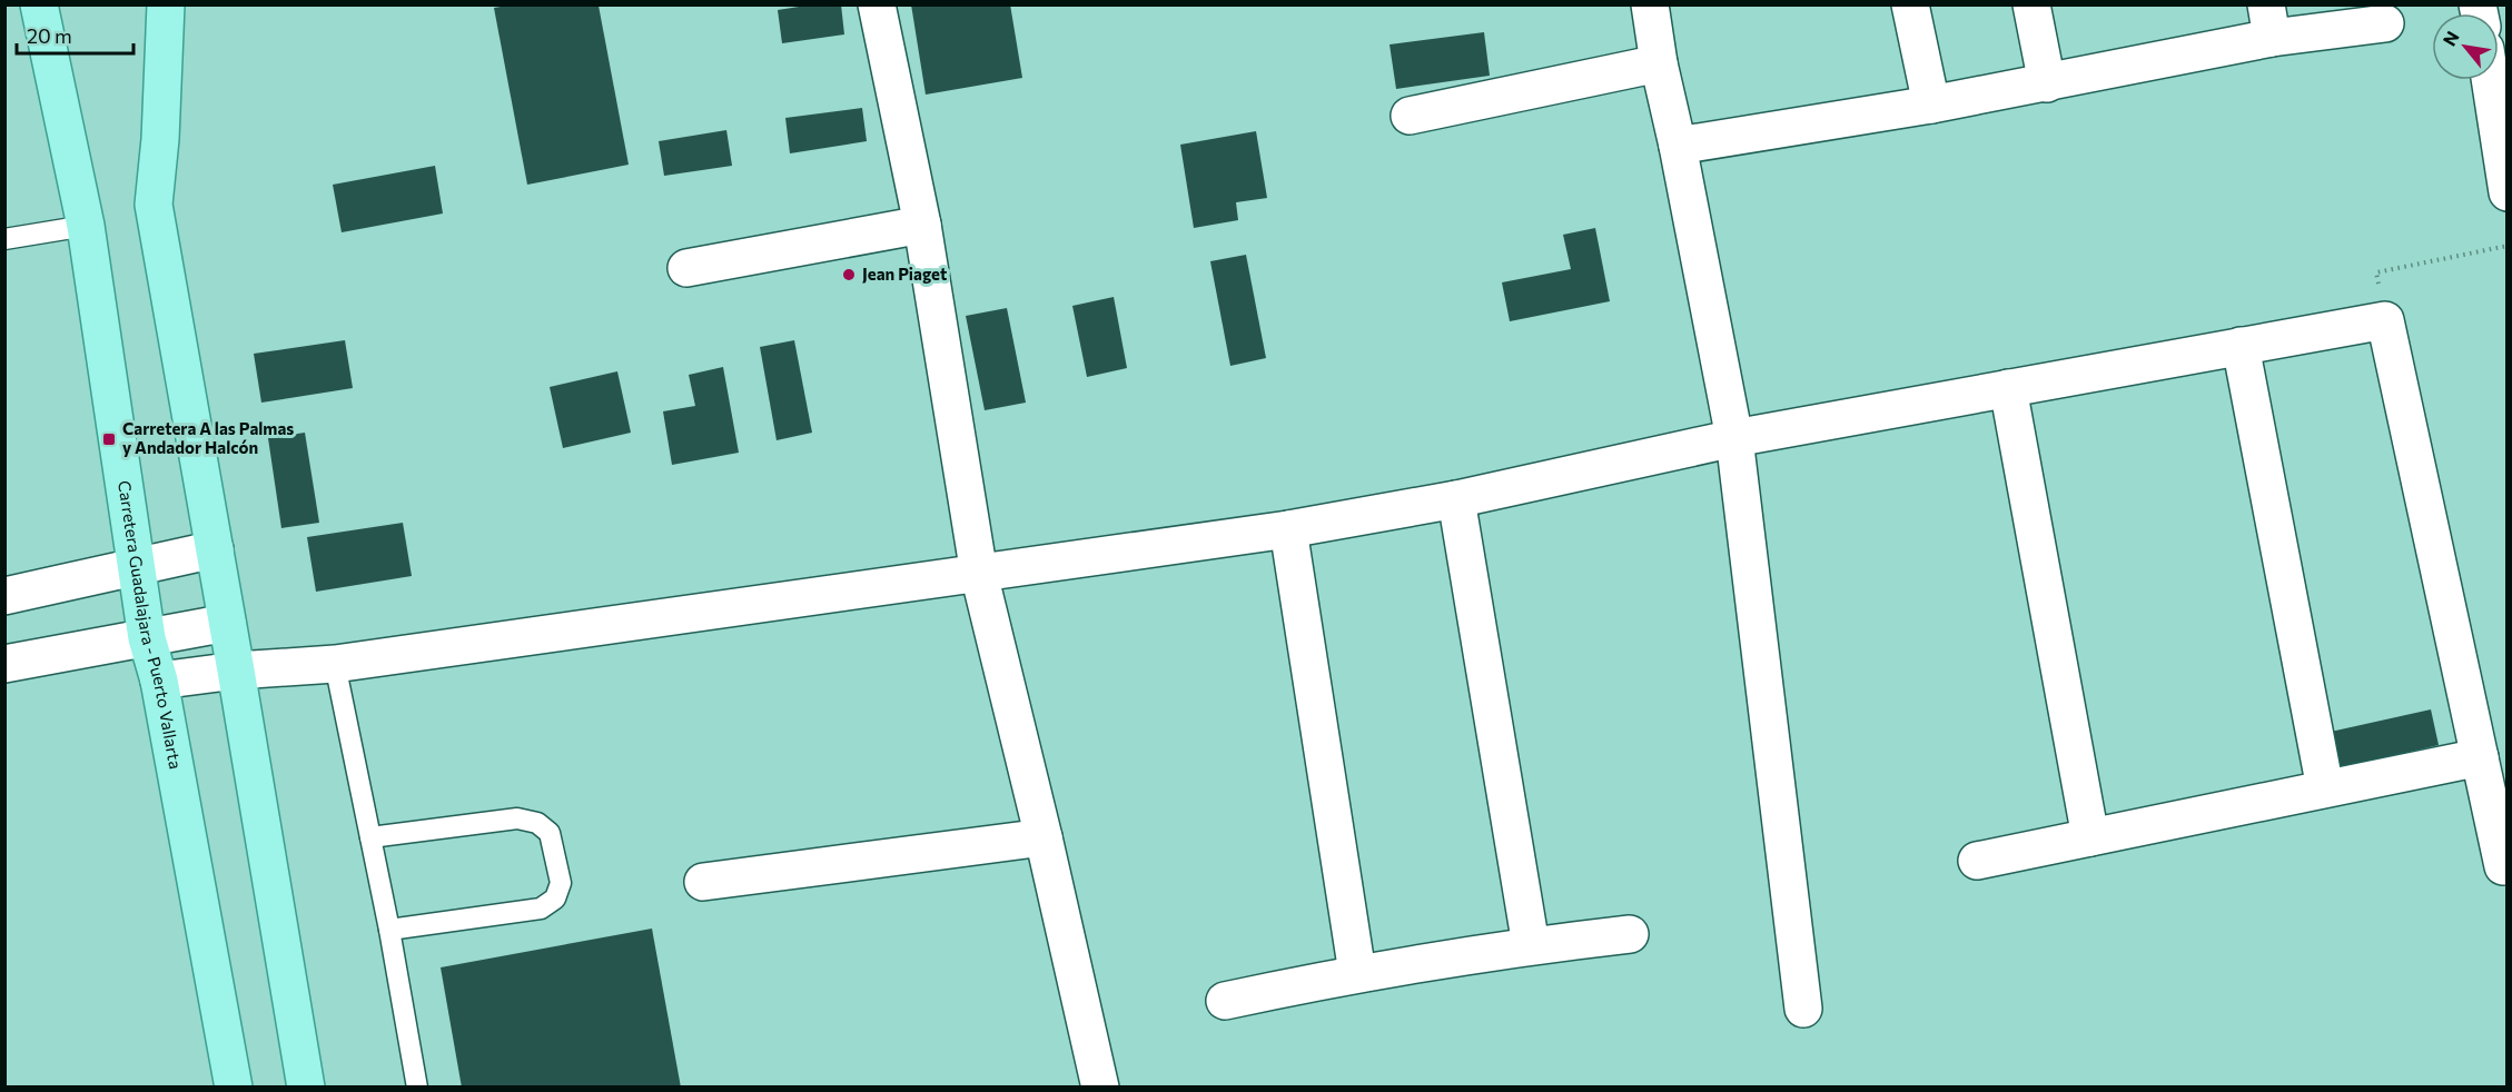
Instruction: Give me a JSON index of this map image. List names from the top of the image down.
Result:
{
  "streets": {
    "main road": ["Carretera Guadalajara - Puerto Vallarta"]
  },
  "places": {
    "other": ["Jean Piaget"],
    "transit": ["Carretera A las Palmas y Andador Halcón"]
  },
  "scale_bar": "20 m",
  "north": "top left"
}
